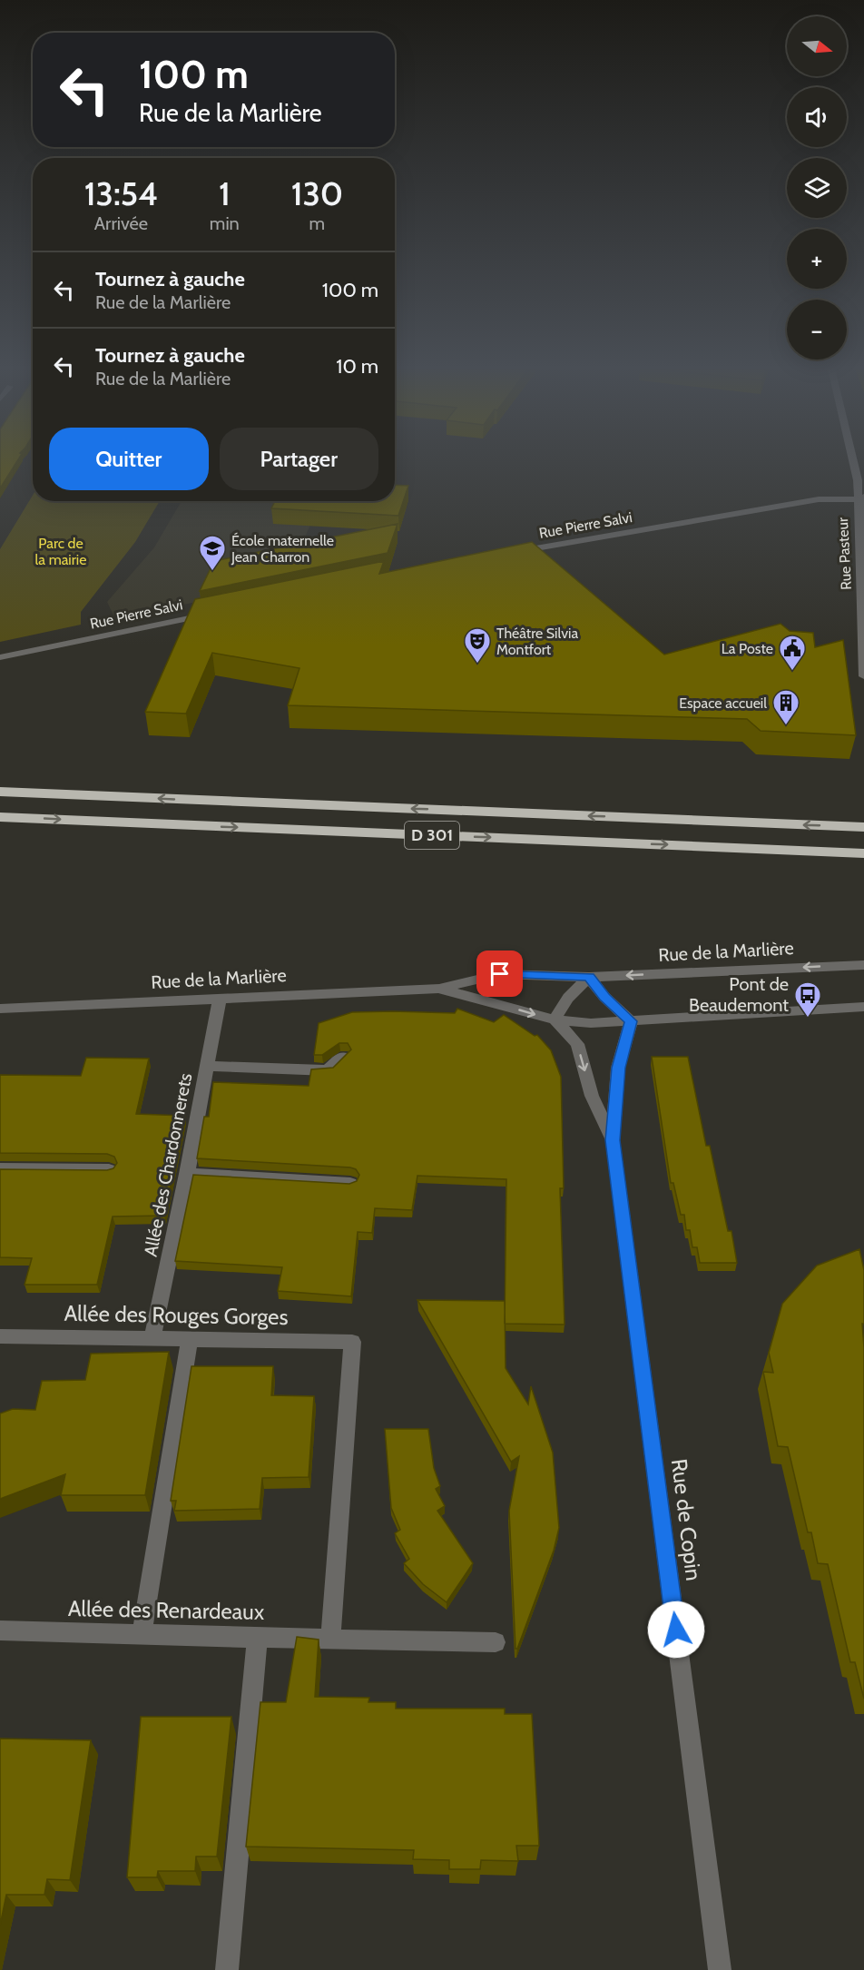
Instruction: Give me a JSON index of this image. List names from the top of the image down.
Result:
{
  "streets": {
    "highway": ["D 301"],
    "street": [
      "Rue Pierre Salvi",
      "Rue Pasteur",
      "Rue de la Marlière",
      "Allée des Chardonnerets",
      "Allée des Rouges Gorges",
      "Rue de Copin",
      "Allée des Renardeaux"
    ]
  },
  "crossings": [
    ["Rue Pierre Salvi", "Rue Pasteur"],
    ["Rue de la Marlière", "Allée des Chardonnerets"],
    ["Rue de la Marlière", "Rue de Copin"],
    ["Allée des Chardonnerets", "Allée des Rouges Gorges"],
    ["Allée des Rouges Gorges", "Allée des Renardeaux"]
  ],
  "parks": ["Parc de la mairie"],
  "places": {
    "school or university": ["École maternelle Jean Charron"],
    "theatre": ["Théâtre Silvia Montfort"],
    "public building": ["La Poste"],
    "building": ["Espace accueil"],
    "bus stop": ["Pont de Beaudemont"]
  },
  "north": "right",
  "page": {
    "map_buttons": ["+", "−"],
    "turn": ["100 m", "Rue de la Marlière"],
    "eta": [
      "13:54",
      "Arrivée",
      "1",
      "min",
      "130",
      "m"
    ],
    "list": [
      {
        "name": "Tournez à gauche",
        "note": "Rue de la Marlière",
        "value": "100 m"
      },
      {
        "name": "Tournez à gauche",
        "note": "Rue de la Marlière",
        "value": "10 m"
      }
    ],
    "buttons": ["Quitter", "Partager"]
  }
}
